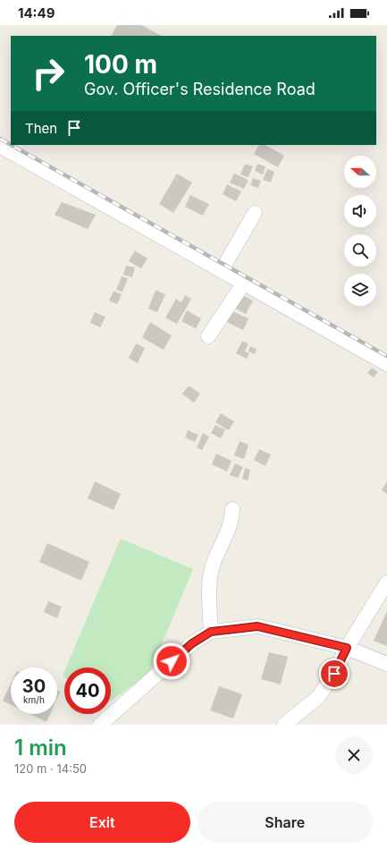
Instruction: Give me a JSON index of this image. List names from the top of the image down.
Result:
{
  "north": "left",
  "page": {
    "status": "14:49",
    "turn": ["100 m", "Gov. Officer's Residence Road"],
    "then": "Then",
    "speed": "30 km/h",
    "limit": "40",
    "heading": ["1 min", "120 m · 14:50"],
    "buttons": ["Exit", "Share"]
  }
}
